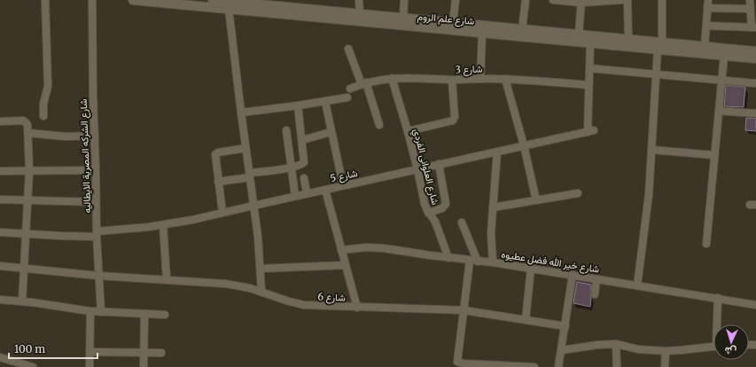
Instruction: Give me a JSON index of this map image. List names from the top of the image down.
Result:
{
  "streets": {
    "street": [
      "شارع علم الروم",
      "شارع 3",
      "شارع الشركه المصرية الايطاليه",
      "شارع العلوانى الفردي",
      "شارع 5",
      "شارع خير الله فضل عطيوه",
      "شارع 6"
    ]
  },
  "crossings": [
    ["شارع 3", "شارع العلوانى الفردي"],
    ["شارع 3", "شارع 5"],
    ["شارع الشركه المصرية الايطاليه", "شارع 5"],
    ["شارع الشركه المصرية الايطاليه", "شارع 6"],
    ["شارع العلوانى الفردي", "شارع 5"],
    ["شارع العلوانى الفردي", "شارع خير الله فضل عطيوه"]
  ],
  "scale_bar": "100 m",
  "north": "bottom"
}
